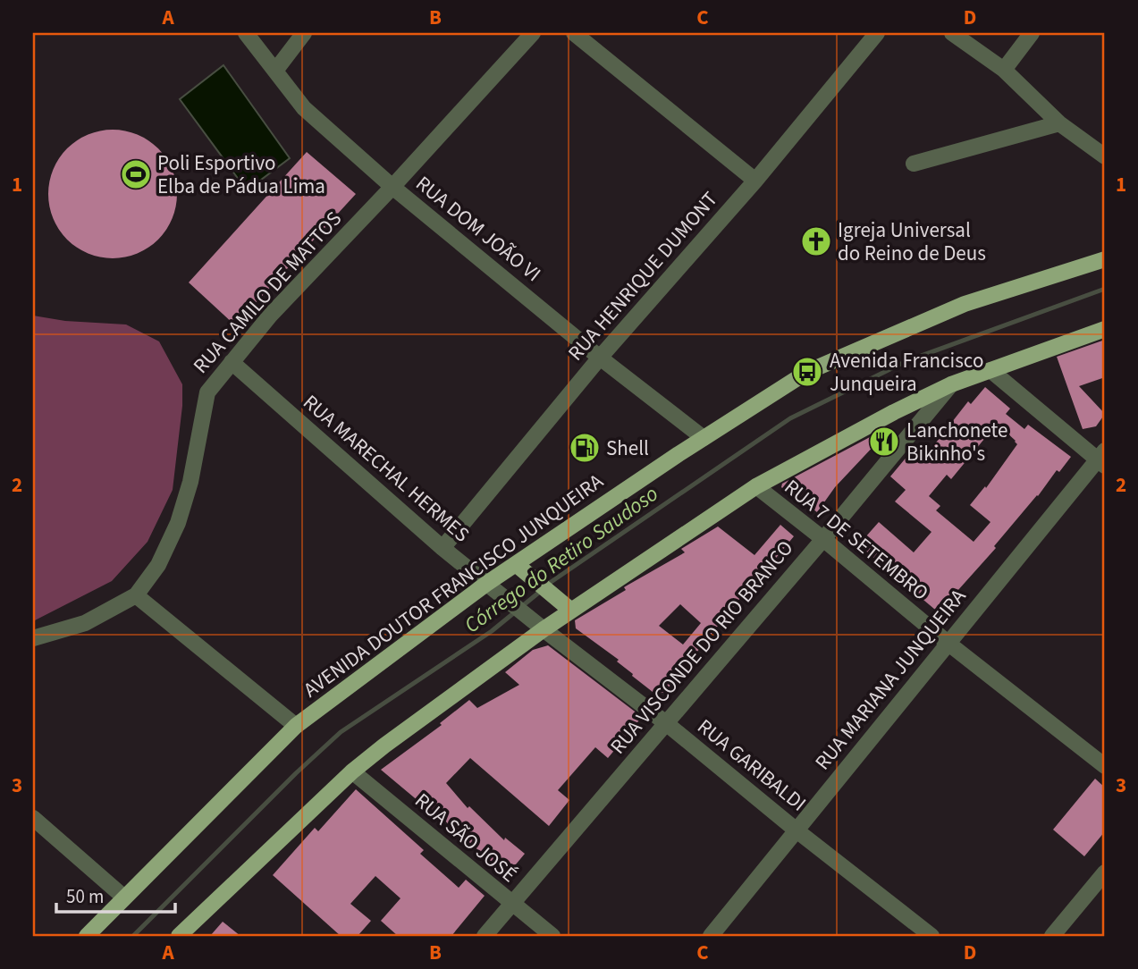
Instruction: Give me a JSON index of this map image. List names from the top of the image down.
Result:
{
  "streets": {
    "main road": ["AVENIDA DOUTOR FRANCISCO JUNQUEIRA"],
    "street": [
      "RUA DOM JOÃO VI",
      "RUA HENRIQUE DUMONT",
      "RUA CAMILO DE MATTOS",
      "RUA MARECHAL HERMES",
      "RUA 7 DE SETEMBRO",
      "RUA VISCONDE DO RIO BRANCO",
      "RUA MARIANA JUNQUEIRA",
      "RUA GARIBALDI",
      "RUA SÃO JOSÉ"
    ]
  },
  "crossings": [
    ["RUA DOM JOÃO VI", "RUA HENRIQUE DUMONT"],
    ["RUA DOM JOÃO VI", "RUA CAMILO DE MATTOS"],
    ["RUA DOM JOÃO VI", "AVENIDA DOUTOR FRANCISCO JUNQUEIRA"],
    ["RUA HENRIQUE DUMONT", "RUA MARECHAL HERMES"],
    ["RUA CAMILO DE MATTOS", "RUA MARECHAL HERMES"],
    ["RUA MARECHAL HERMES", "AVENIDA DOUTOR FRANCISCO JUNQUEIRA"],
    ["RUA MARECHAL HERMES", "RUA GARIBALDI"],
    ["RUA 7 DE SETEMBRO", "RUA VISCONDE DO RIO BRANCO"],
    ["RUA 7 DE SETEMBRO", "RUA MARIANA JUNQUEIRA"],
    ["RUA VISCONDE DO RIO BRANCO", "RUA GARIBALDI"],
    ["RUA VISCONDE DO RIO BRANCO", "RUA SÃO JOSÉ"],
    ["RUA MARIANA JUNQUEIRA", "RUA GARIBALDI"]
  ],
  "water": ["Córrego do Retiro Saudoso"],
  "places": {
    "sports": ["Poli Esportivo Elba de Pádua Lima"],
    "church": ["Igreja Universal do Reino de Deus"],
    "bus stop": ["Avenida Francisco Junqueira"],
    "restaurant": ["Lanchonete Bikinho's"],
    "fuel station": ["Shell"]
  },
  "scale_bar": "50 m",
  "grid": {
    "columns": [
      "A",
      "B",
      "C",
      "D"
    ],
    "rows": ["1", "2", "3"]
  }
}
